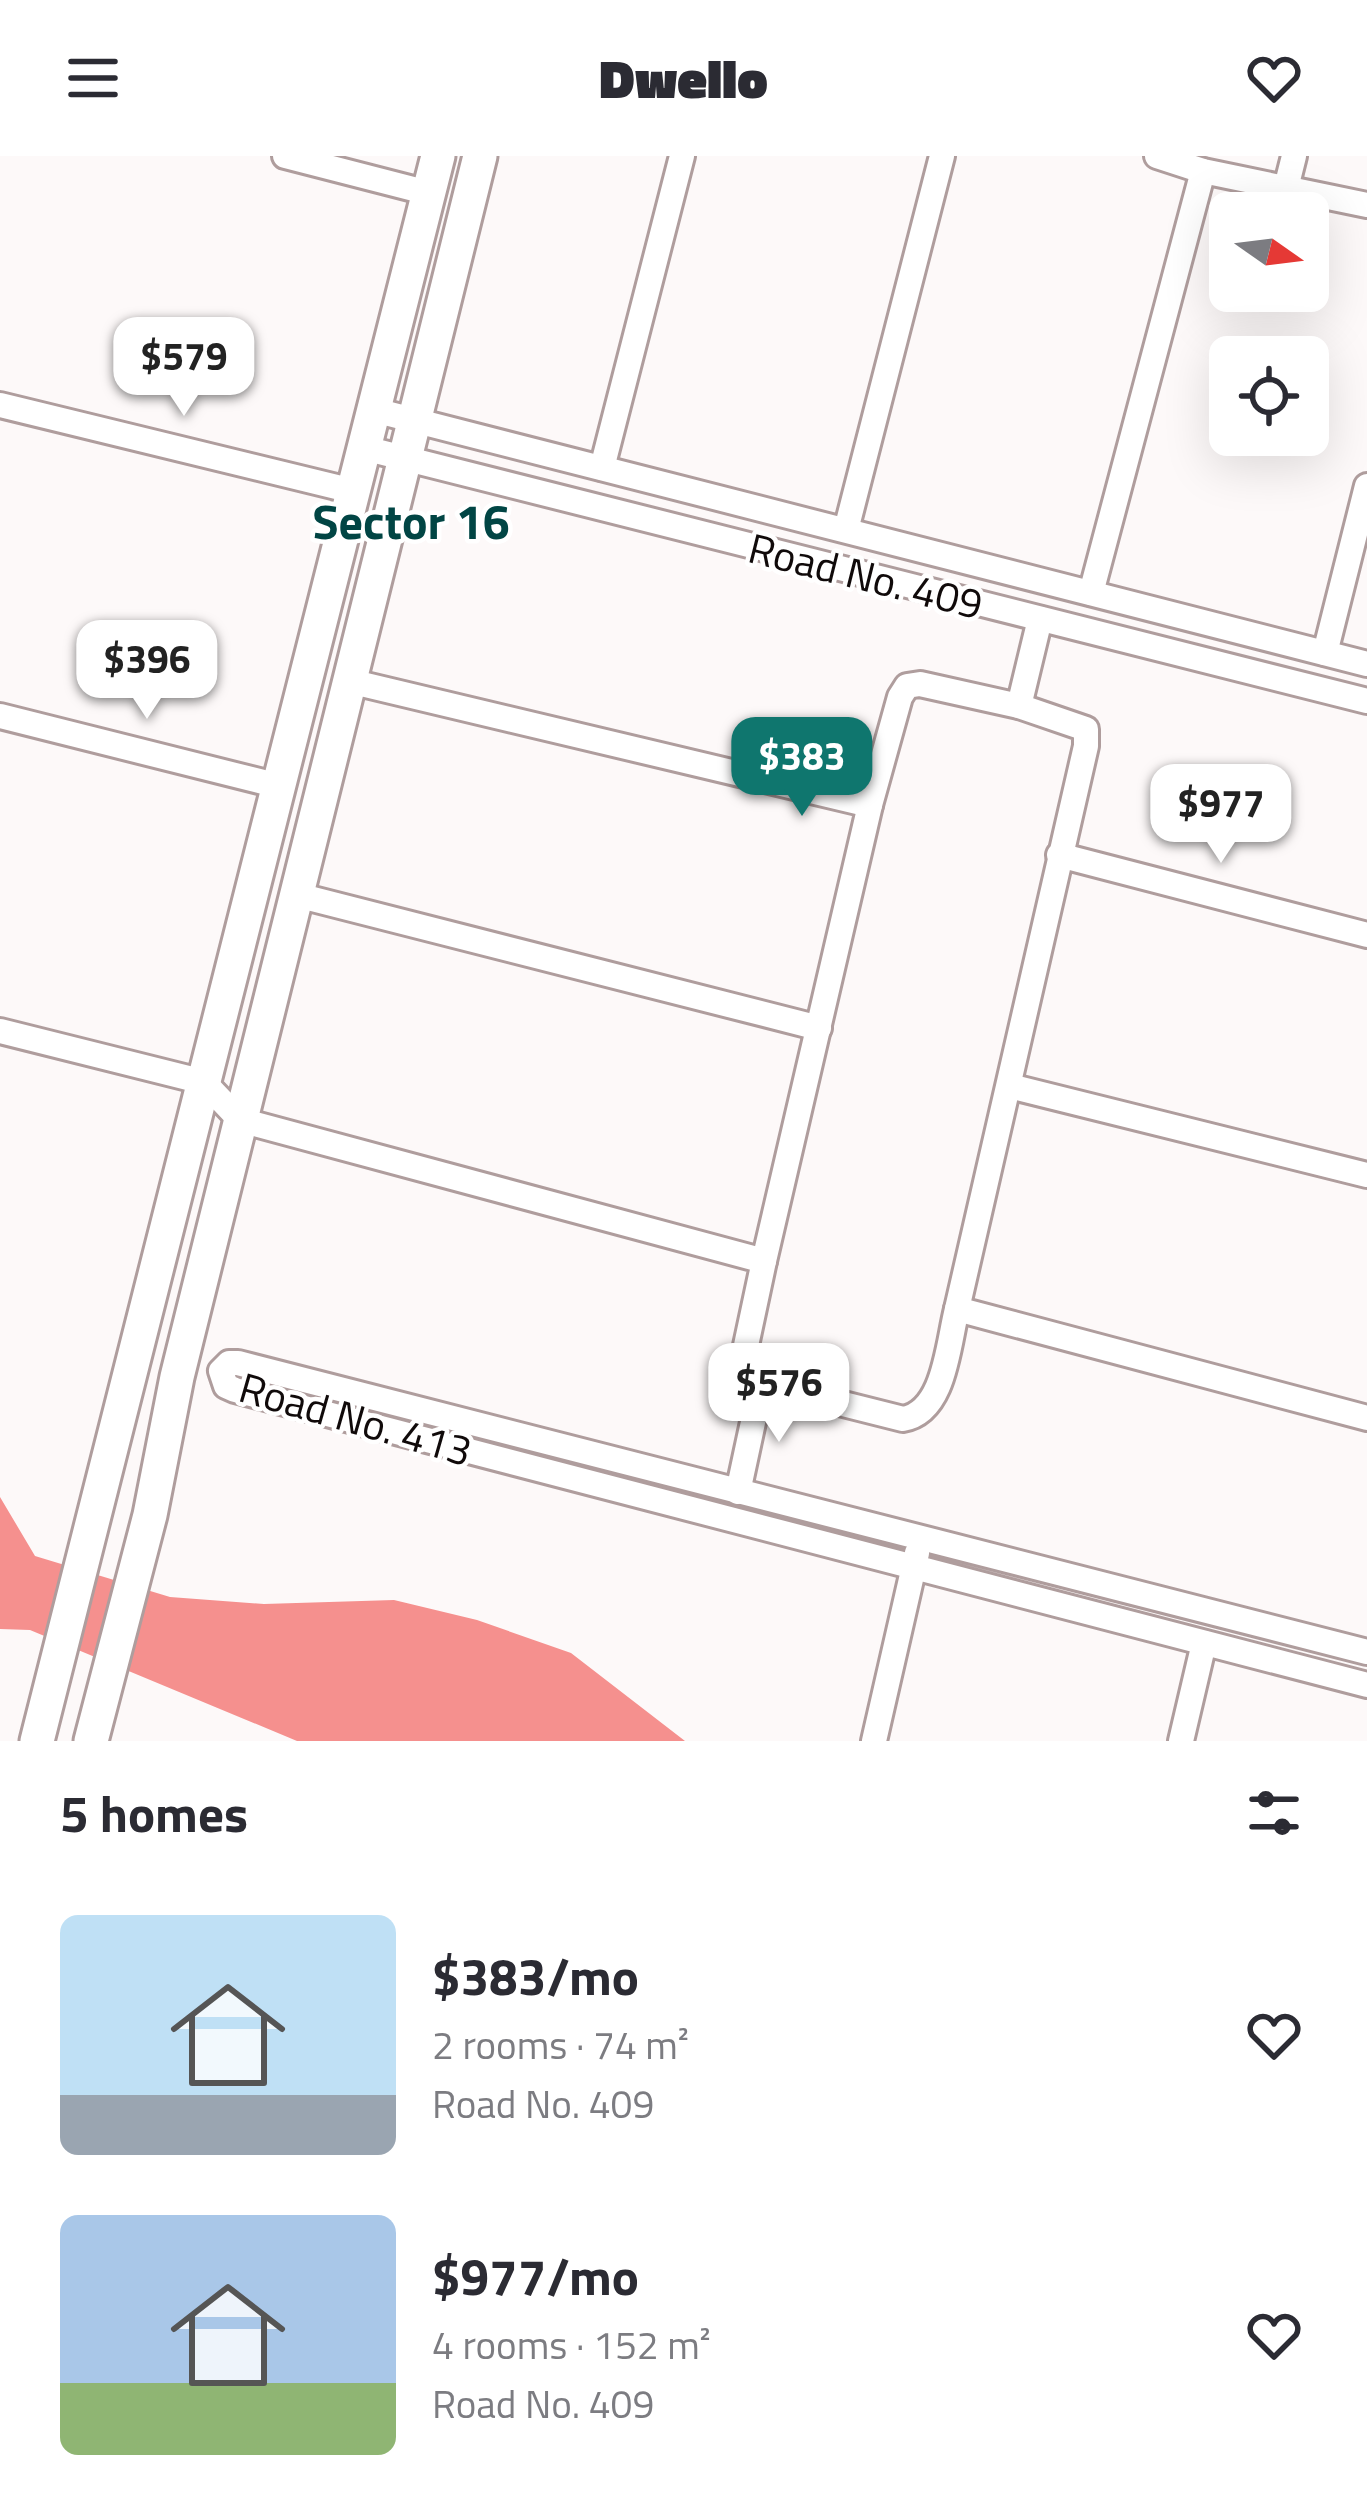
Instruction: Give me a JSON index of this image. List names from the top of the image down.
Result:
{
  "streets": {
    "street": ["Road No. 409", "Road No. 413"]
  },
  "districts": ["Sector 16"],
  "north": "right",
  "page": {
    "header": "Dwello",
    "price": [
      "$579",
      "$396",
      "$383",
      "$977",
      "$576"
    ],
    "heading": "5 homes",
    "list": [
      {
        "name": "$383/mo",
        "note": "2 rooms · 74 m² · Road No. 409"
      },
      {
        "name": "$977/mo",
        "note": "4 rooms · 152 m² · Road No. 409"
      }
    ]
  }
}
